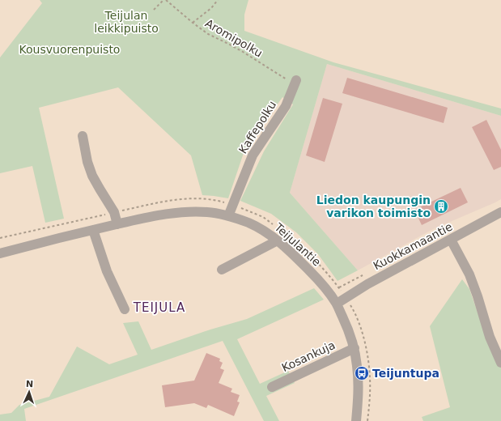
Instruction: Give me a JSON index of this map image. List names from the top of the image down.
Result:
{
  "streets": {
    "street": [
      "Kaffepolku",
      "Teijulantie",
      "Kuokkamaantie",
      "Kosankuja"
    ],
    "path": ["Aromipolku"]
  },
  "crossings": [
    ["Aromipolku", "Kaffepolku"],
    ["Kaffepolku", "Teijulantie"],
    ["Teijulantie", "Kuokkamaantie"],
    ["Teijulantie", "Kosankuja"]
  ],
  "districts": ["TEIJULA"],
  "parks": ["Teijulan leikkipuisto", "Kousvuorenpuisto"],
  "places": {
    "building": ["Liedon kaupungin varikon toimisto"],
    "bus stop": ["Teijuntupa"]
  },
  "north": "top"
}
